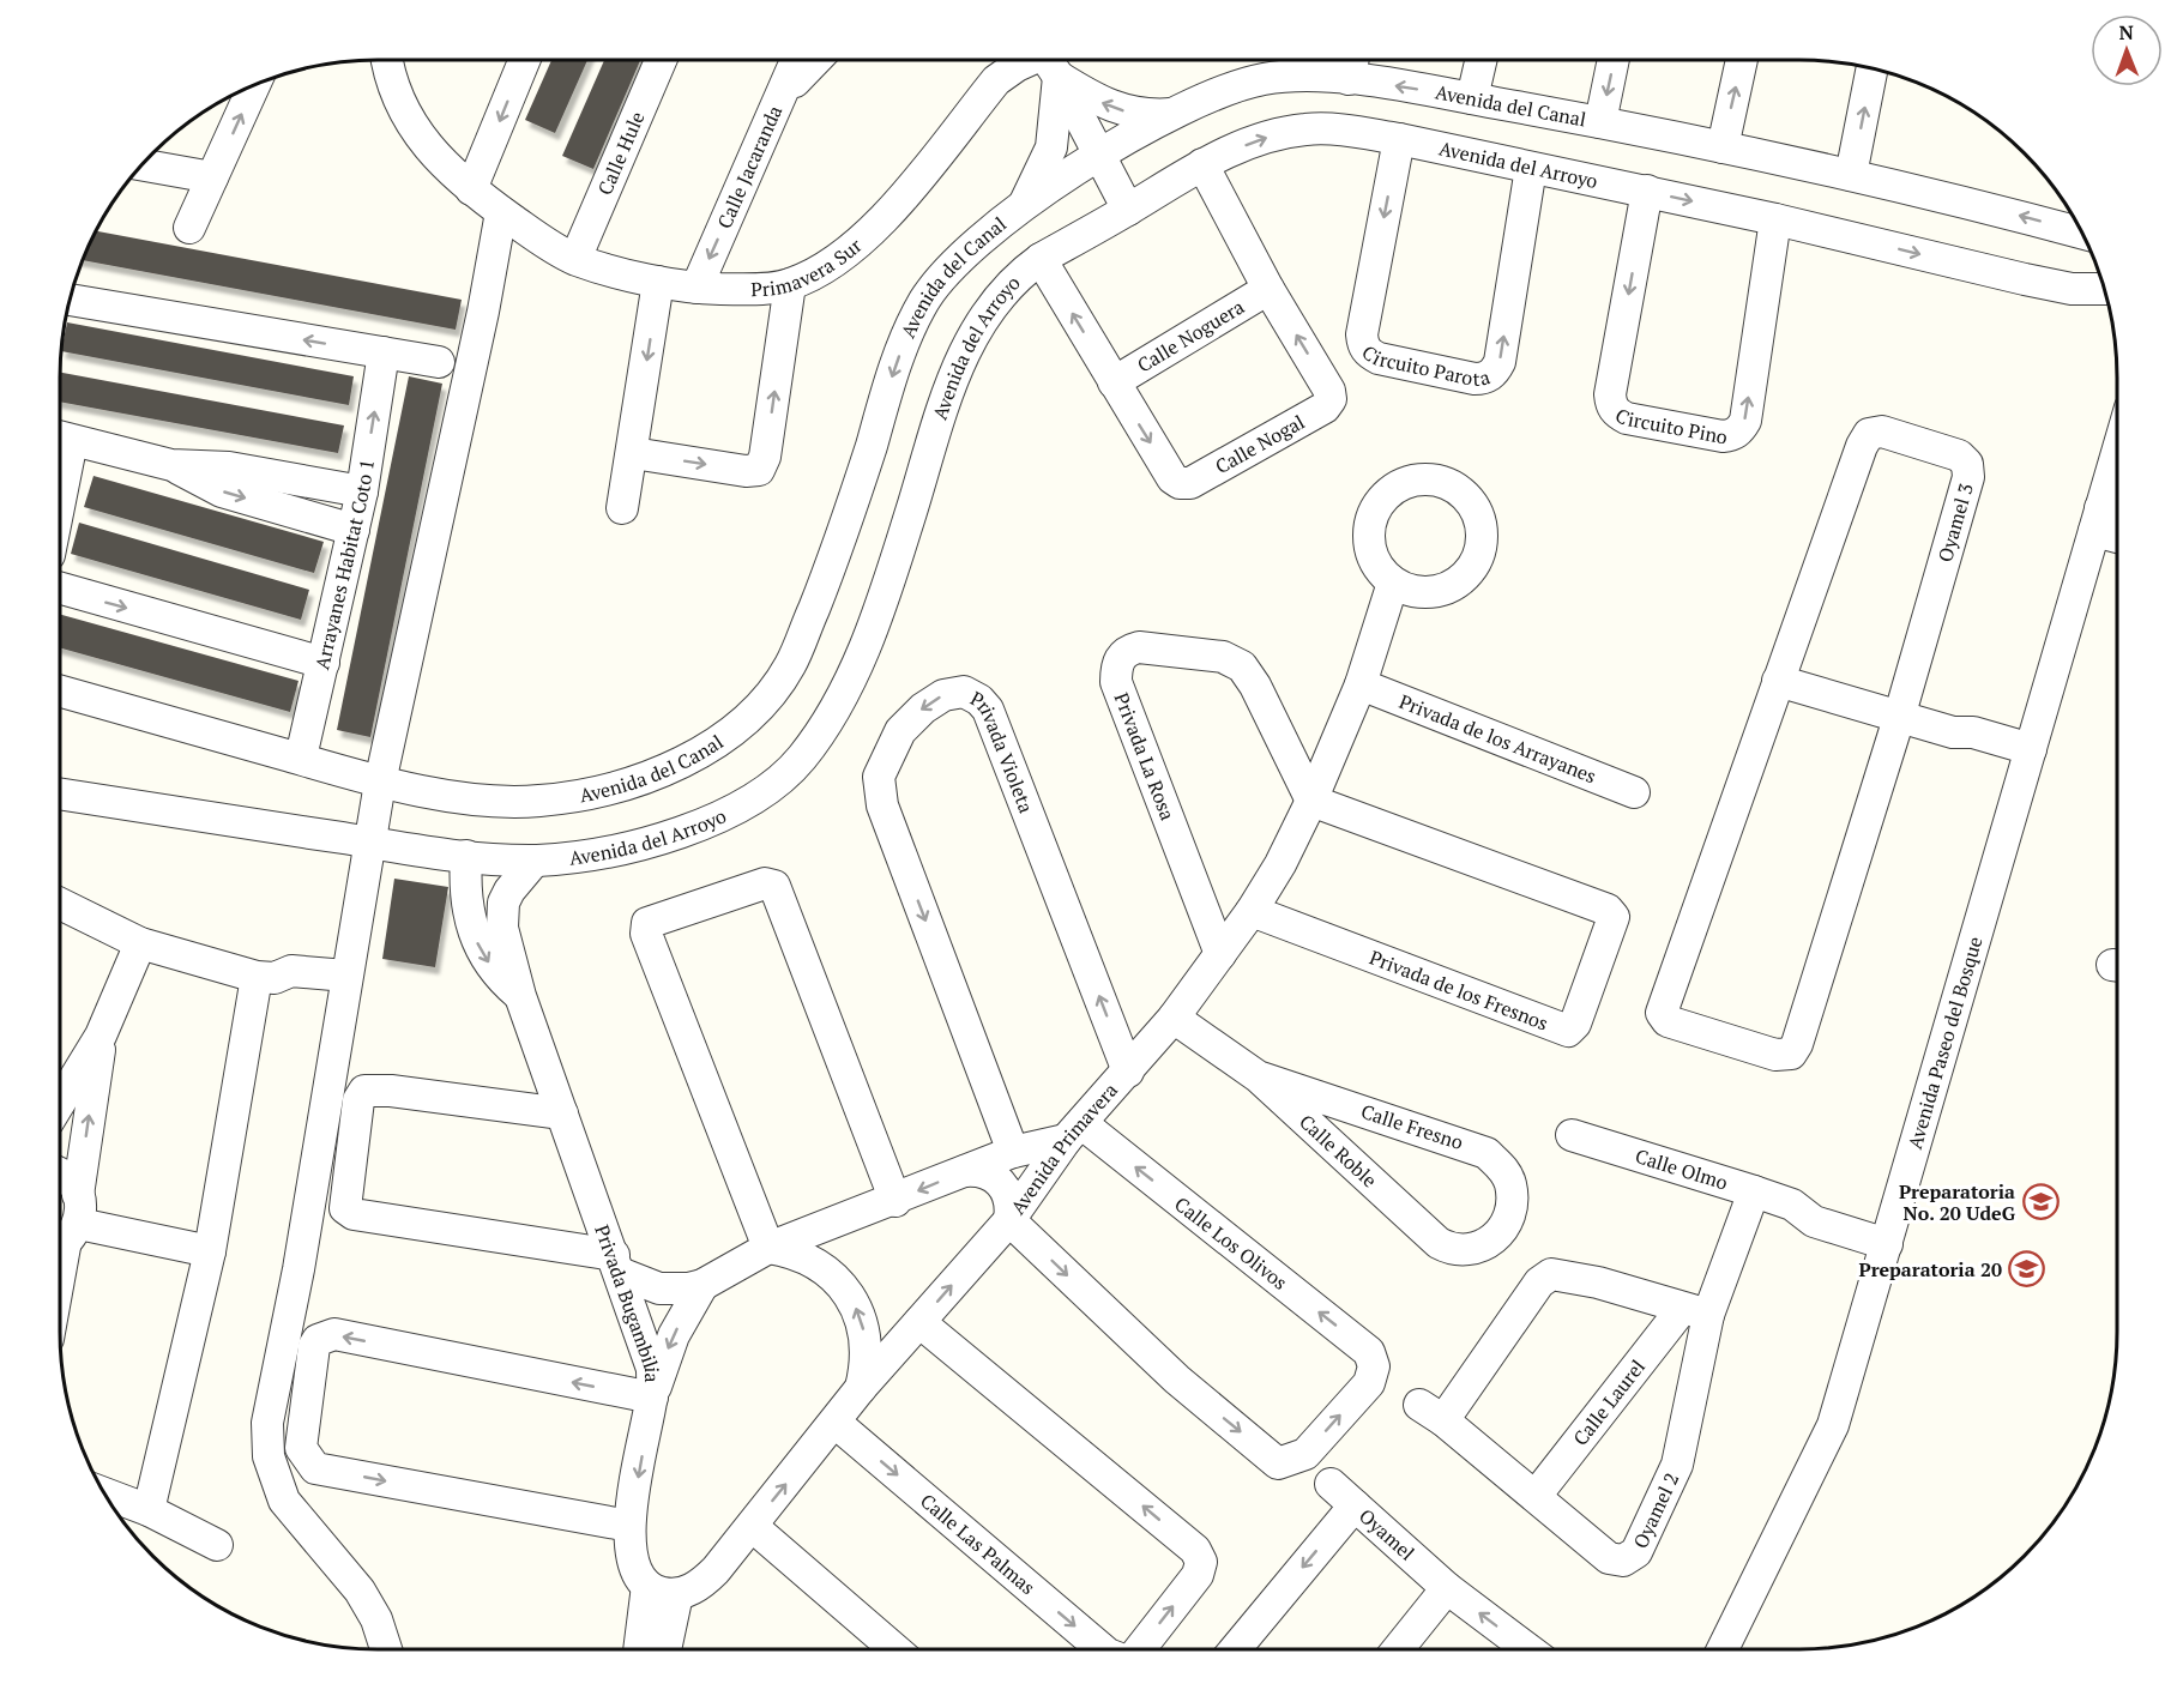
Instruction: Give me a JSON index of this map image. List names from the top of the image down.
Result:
{
  "streets": {
    "street": [
      "Avenida del Canal",
      "Calle Hule",
      "Avenida del Arroyo",
      "Calle Jacaranda",
      "Primavera Sur",
      "Calle Noguera",
      "Circuito Parota",
      "Circuito Pino",
      "Calle Nogal",
      "Oyamel 3",
      "Arrayanes Habitat Coto 1",
      "Privada de los Arrayanes",
      "Privada Violeta",
      "Privada La Rosa",
      "Privada de los Fresnos",
      "Avenida Paseo del Bosque",
      "Calle Fresno",
      "Avenida Primavera",
      "Calle Roble",
      "Calle Olmo",
      "Calle Los Olivos",
      "Privada Bugambilia",
      "Calle Laurel",
      "Oyamel 2",
      "Oyamel",
      "Calle Las Palmas"
    ]
  },
  "crossings": [
    ["Calle Hule", "Primavera Sur"],
    ["Avenida del Arroyo", "Circuito Parota"],
    ["Avenida del Arroyo", "Circuito Pino"],
    ["Avenida del Arroyo", "Calle Nogal"],
    ["Avenida del Arroyo", "Privada Bugambilia"],
    ["Calle Jacaranda", "Primavera Sur"],
    ["Calle Noguera", "Calle Nogal"],
    ["Privada de los Arrayanes", "Avenida Primavera"],
    ["Privada Violeta", "Avenida Primavera"],
    ["Privada La Rosa", "Privada de los Fresnos"],
    ["Privada La Rosa", "Avenida Primavera"],
    ["Privada de los Fresnos", "Avenida Primavera"],
    ["Avenida Paseo del Bosque", "Calle Olmo"],
    ["Calle Fresno", "Calle Roble"],
    ["Avenida Primavera", "Calle Roble"],
    ["Avenida Primavera", "Calle Los Olivos"],
    ["Avenida Primavera", "Calle Las Palmas"],
    ["Calle Olmo", "Oyamel 2"],
    ["Calle Laurel", "Oyamel 2"]
  ],
  "one_way": ["Avenida del Canal"],
  "places": {
    "school or university": ["Preparatoria No. 20 UdeG", "Preparatoria 20"]
  },
  "north": "top"
}
